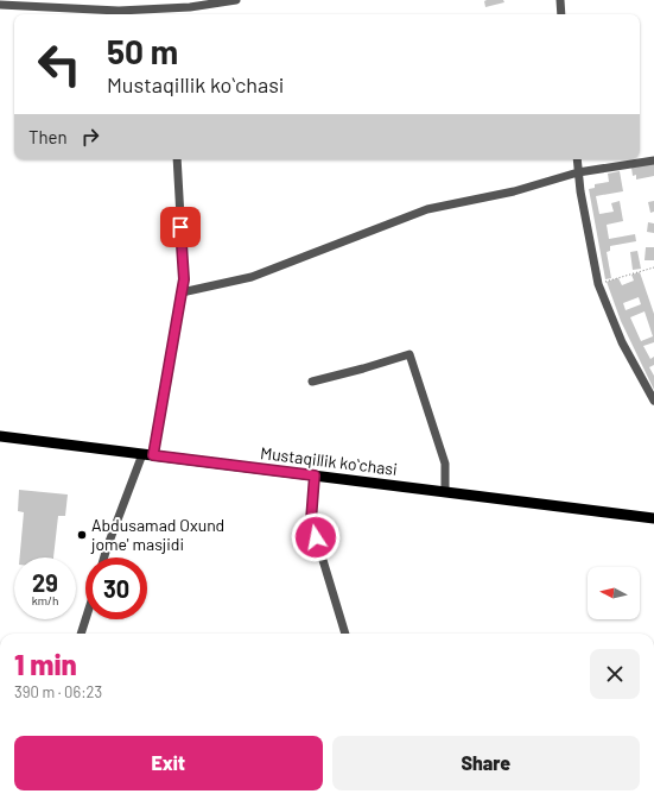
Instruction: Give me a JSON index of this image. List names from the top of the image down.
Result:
{
  "streets": {
    "main road": ["Mustaqillik koʻchasi"]
  },
  "places": ["Abdusamad Oxund jome' masjidi"],
  "north": "left",
  "page": {
    "turn": ["50 m", "Mustaqillik koʻchasi"],
    "then": "Then",
    "speed": "29 km/h",
    "limit": "30",
    "heading": ["1 min", "390 m · 06:23"],
    "buttons": ["Exit", "Share"]
  }
}
